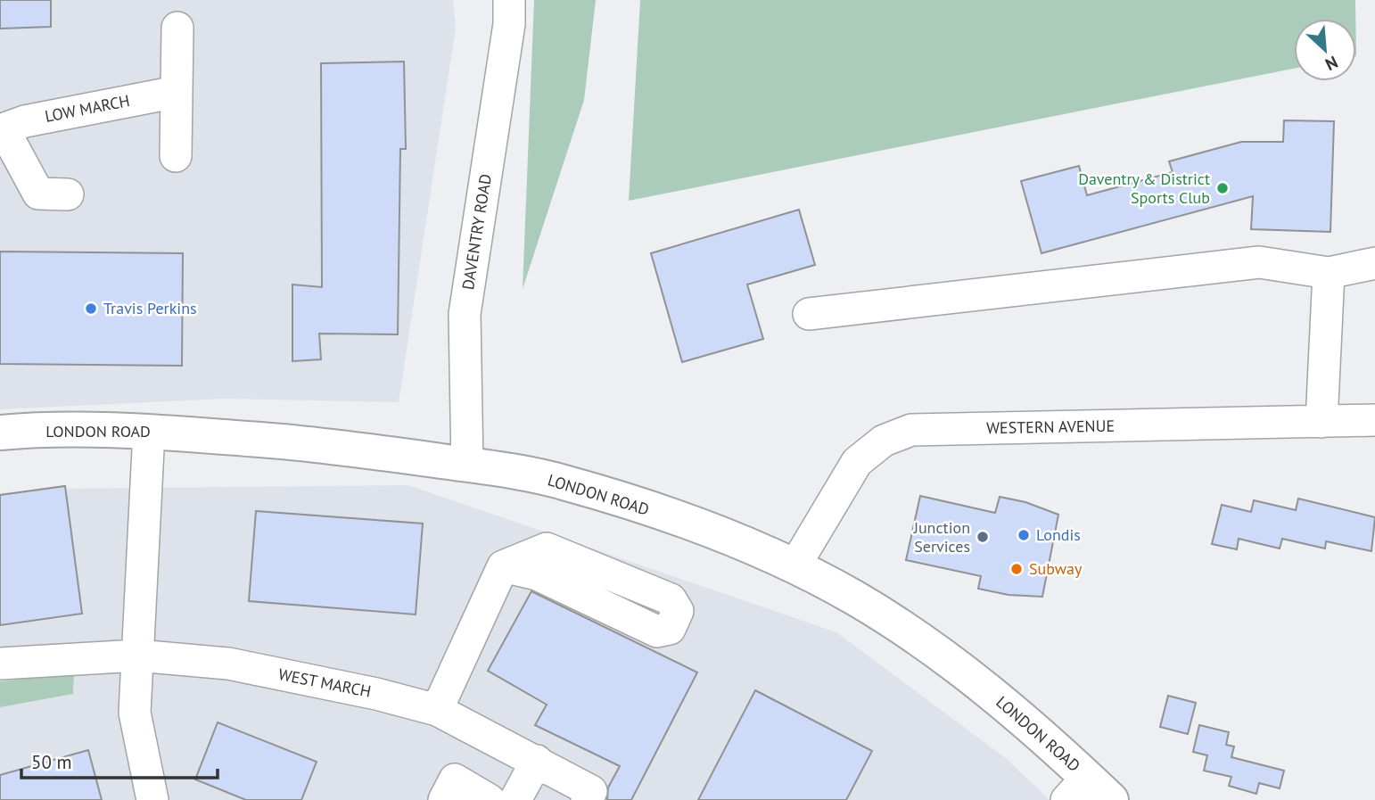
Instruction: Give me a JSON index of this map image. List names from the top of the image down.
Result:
{
  "streets": {
    "main road": ["LONDON ROAD"],
    "street": [
      "LOW MARCH",
      "DAVENTRY ROAD",
      "WESTERN AVENUE",
      "WEST MARCH"
    ]
  },
  "crossings": [
    ["DAVENTRY ROAD", "LONDON ROAD"],
    ["WESTERN AVENUE", "LONDON ROAD"]
  ],
  "places": [
    "Daventry & District Sports Club",
    "Travis Perkins",
    "Londis",
    "Junction Services",
    "Subway"
  ],
  "scale_bar": "50 m",
  "north": "bottom right"
}
